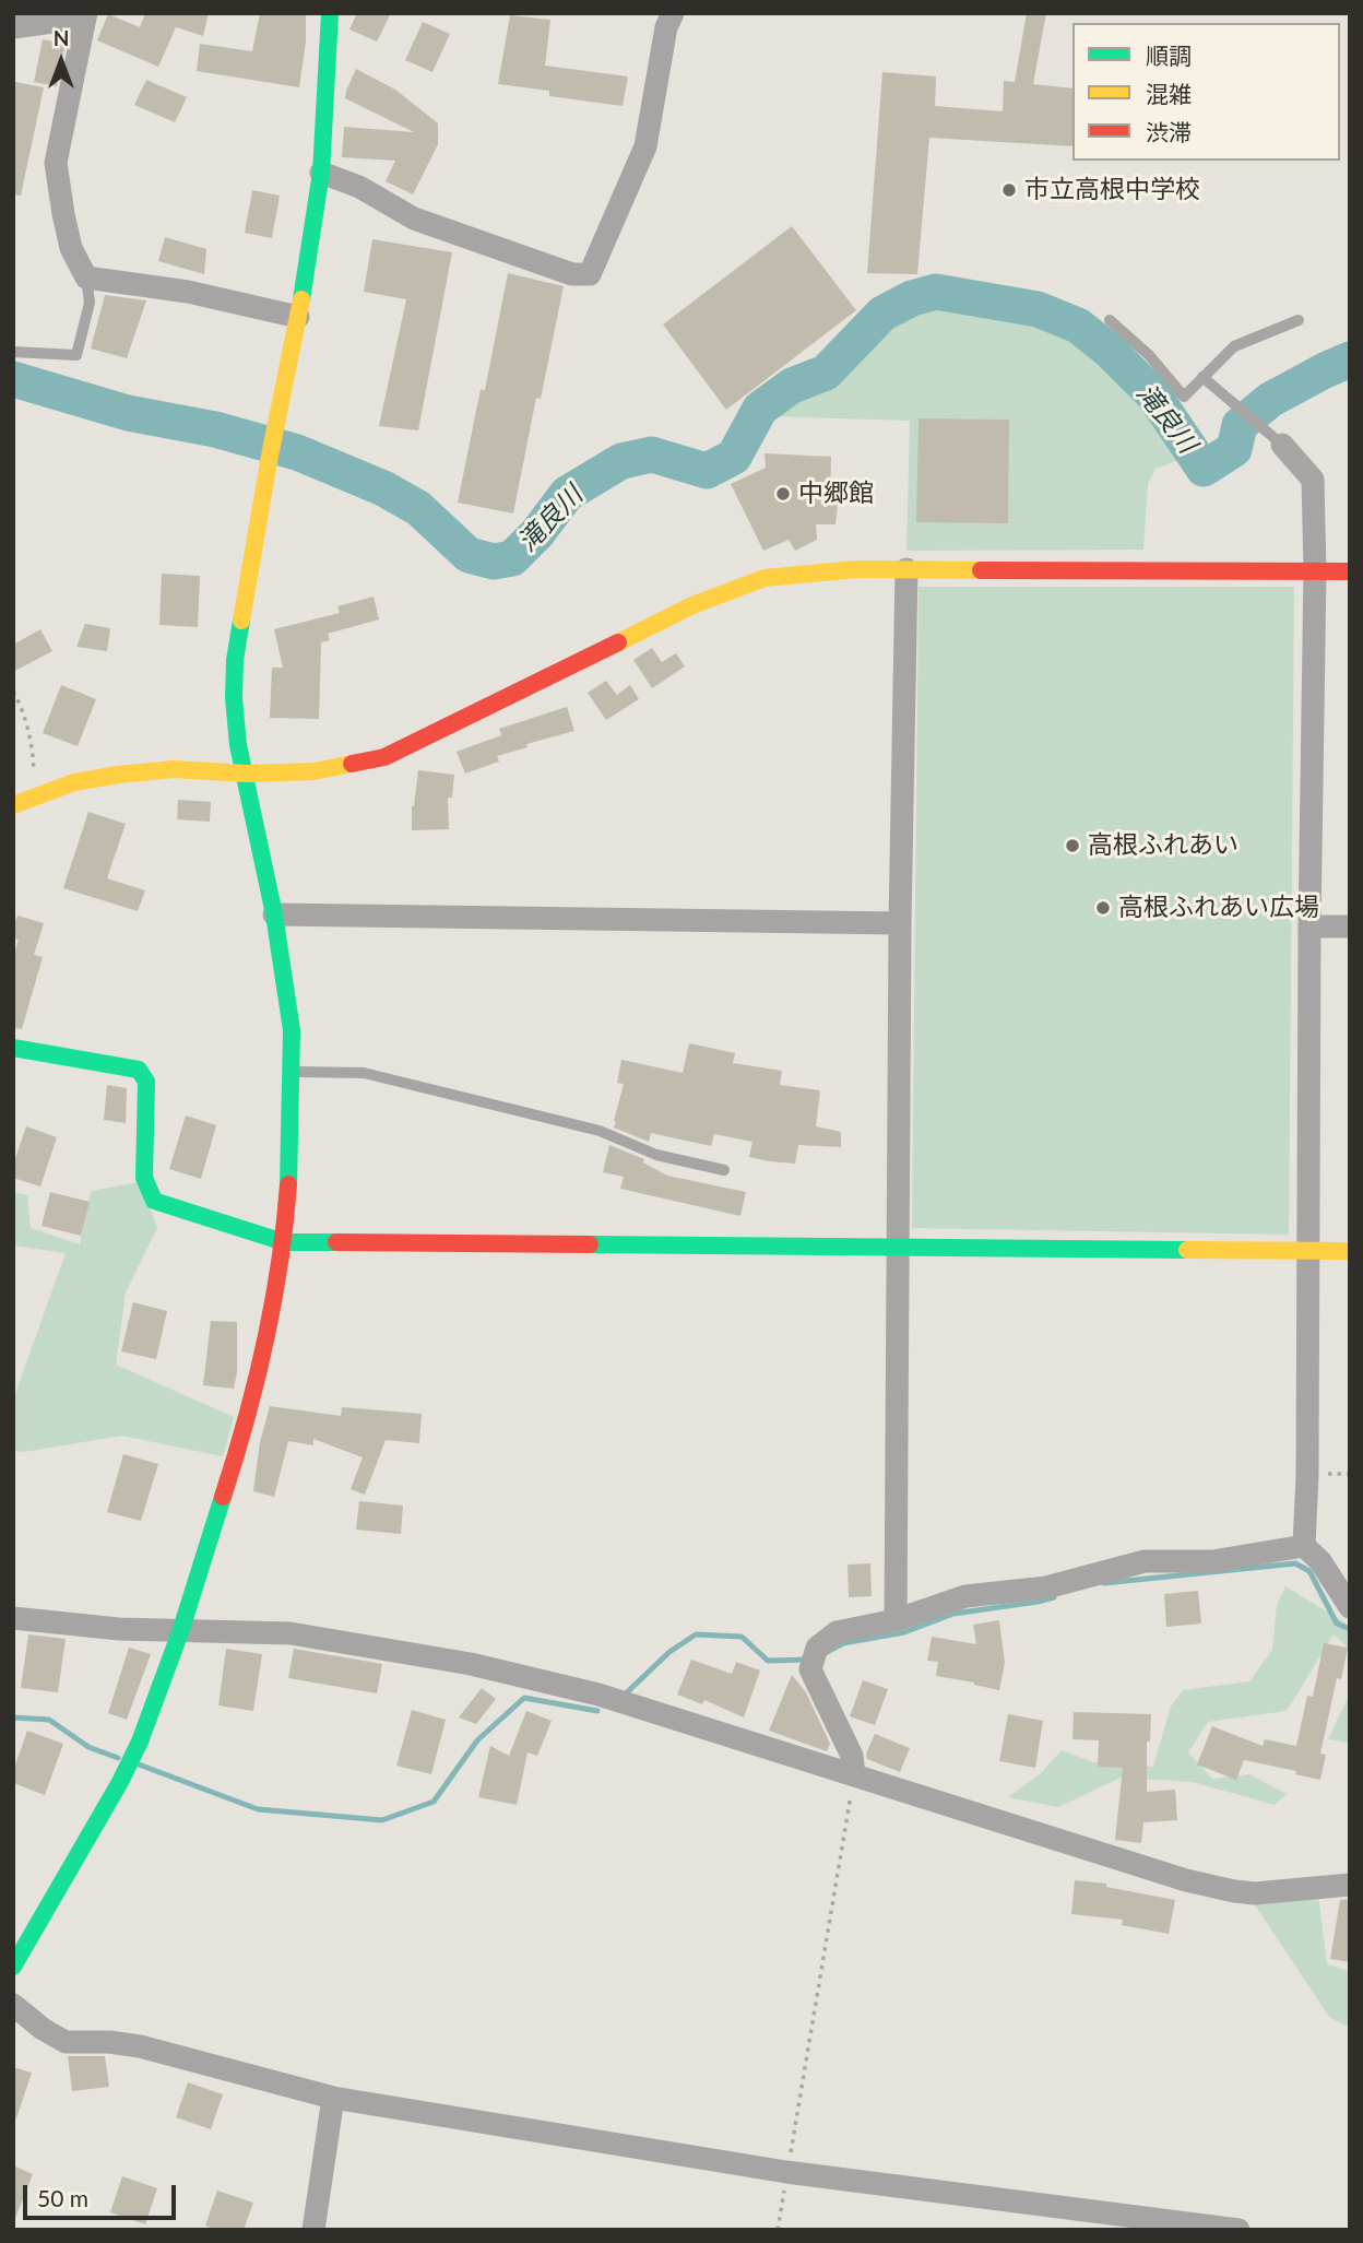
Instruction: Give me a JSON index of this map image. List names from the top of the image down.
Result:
{
  "water": ["滝良川"],
  "places": [
    "市立高根中学校",
    "中郷館",
    "高根ふれあい",
    "高根ふれあい広場"
  ],
  "legend": ["順調", "混雑", "渋滞"],
  "scale_bar": "50 m",
  "north": "top"
}
